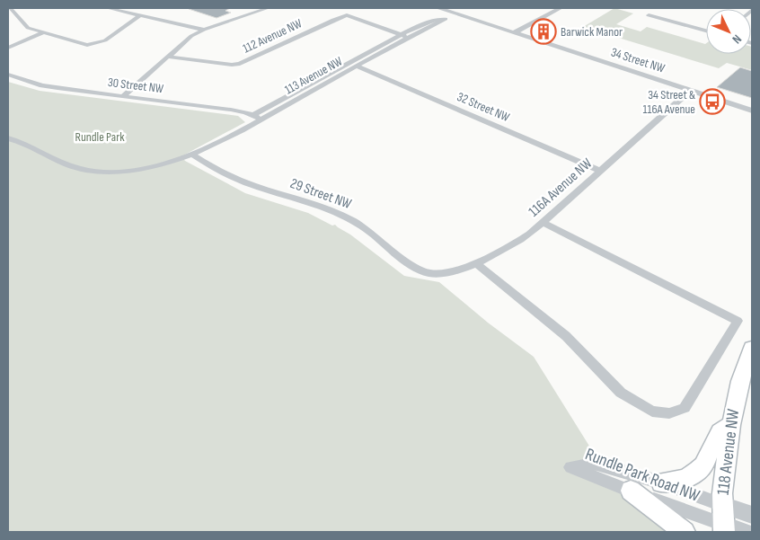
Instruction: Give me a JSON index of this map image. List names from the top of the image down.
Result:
{
  "streets": {
    "main road": ["118 Avenue NW"],
    "street": [
      "112 Avenue NW",
      "34 Street NW",
      "113 Avenue NW",
      "30 Street NW",
      "32 Street NW",
      "116A Avenue NW",
      "29 Street NW",
      "Rundle Park Road NW"
    ]
  },
  "crossings": [
    ["112 Avenue NW", "113 Avenue NW"],
    ["34 Street NW", "113 Avenue NW"],
    ["34 Street NW", "116A Avenue NW"],
    ["113 Avenue NW", "30 Street NW"],
    ["113 Avenue NW", "32 Street NW"],
    ["113 Avenue NW", "29 Street NW"],
    ["32 Street NW", "116A Avenue NW"],
    ["116A Avenue NW", "29 Street NW"],
    ["118 Avenue NW", "Rundle Park Road NW"]
  ],
  "parks": ["Rundle Park"],
  "places": {
    "building": ["Barwick Manor"],
    "bus stop": ["34 Street & 116A Avenue"]
  },
  "north": "bottom right"
}
